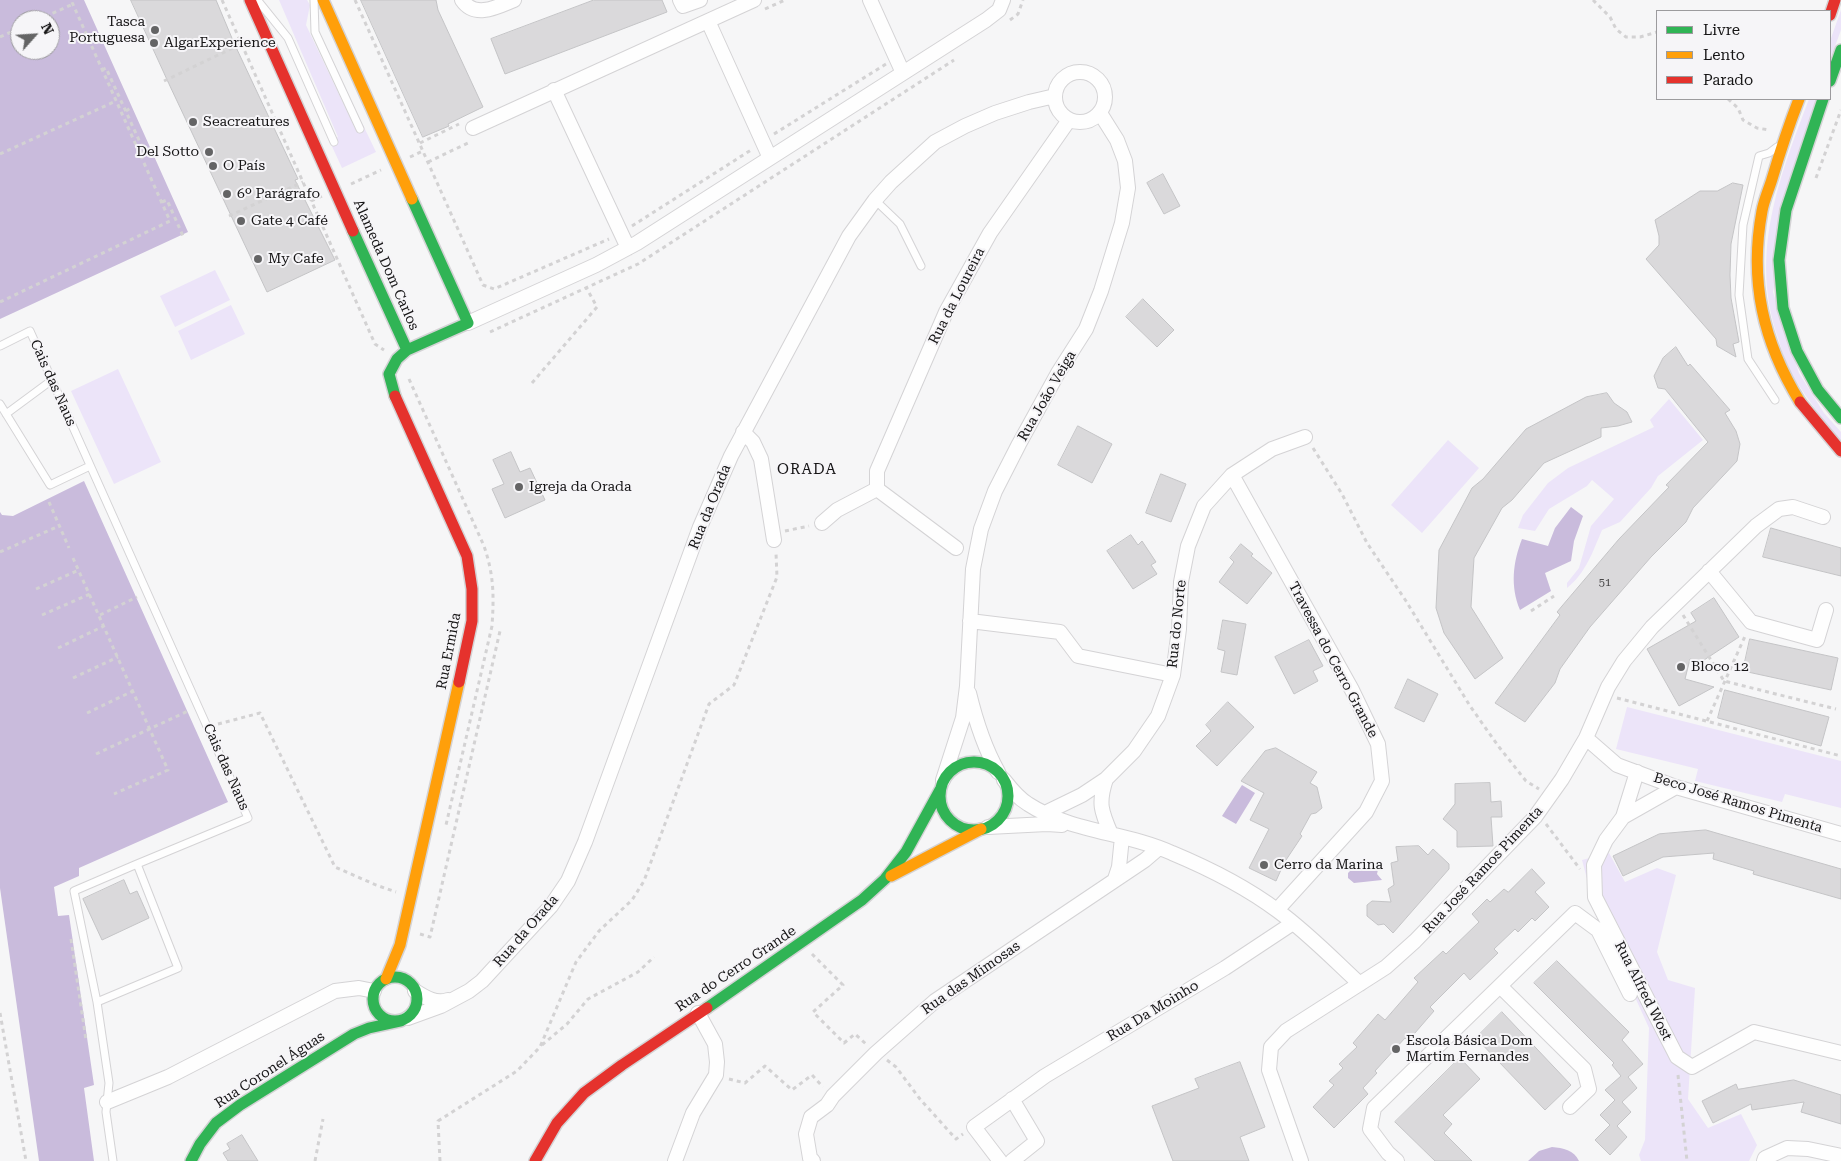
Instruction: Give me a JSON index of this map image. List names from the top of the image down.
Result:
{
  "streets": {
    "street": [
      "Alameda Dom Carlos",
      "Rua da Loureira",
      "Rua João Veiga",
      "Rua da Orada",
      "Rua do Norte",
      "Rua Ermida",
      "Travessa do Cerro Grande",
      "Beco José Ramos Pimenta",
      "Rua José Ramos Pimenta",
      "Rua do Cerro Grande",
      "Rua das Mimosas",
      "Rua Alfred Wost",
      "Rua Da Moinho",
      "Rua Coronel Águas"
    ],
    "lane": ["Cais das Naus"]
  },
  "crossings": [
    ["Rua da Loureira", "Rua João Veiga"],
    ["Rua da Loureira", "Rua da Orada"],
    ["Rua João Veiga", "Rua da Orada"],
    ["Rua do Norte", "Travessa do Cerro Grande"],
    ["Beco José Ramos Pimenta", "Rua José Ramos Pimenta"],
    ["Beco José Ramos Pimenta", "Rua Alfred Wost"]
  ],
  "districts": ["ORADA"],
  "places": [
    "Tasca Portuguesa",
    "AlgarExperience",
    "Seacreatures",
    "Del Sotto",
    "O País",
    "6º Parágrafo",
    "Gate 4 Café",
    "My Cafe",
    "Igreja da Orada",
    "Bloco 12",
    "Cerro da Marina",
    "Escola Básica Dom Martim Fernandes"
  ],
  "house_numbers": ["51"],
  "legend": ["Livre", "Lento", "Parado"],
  "north": "top right"
}
